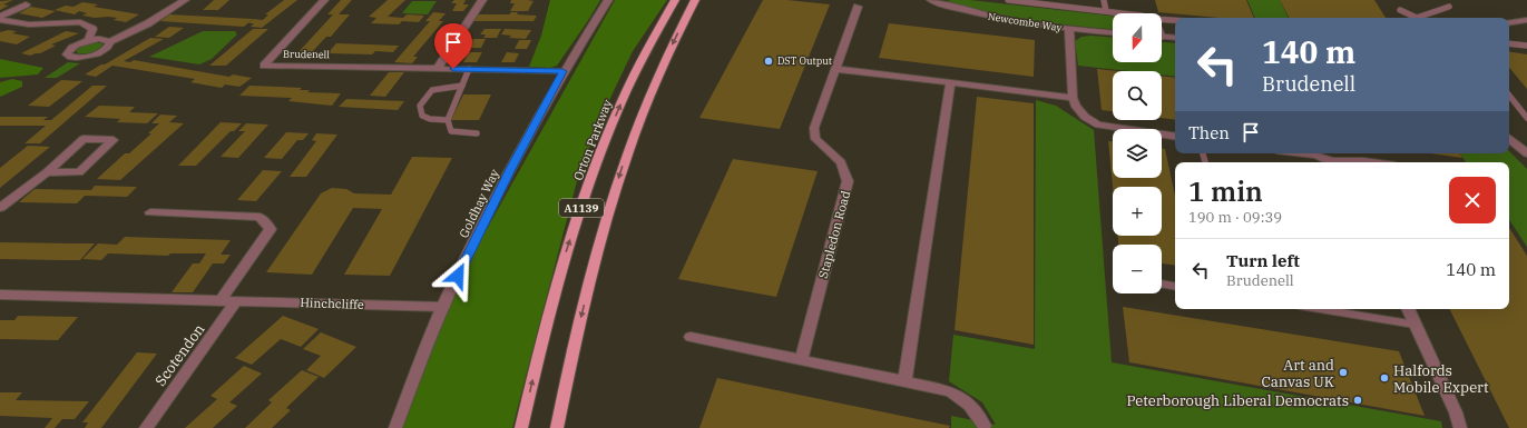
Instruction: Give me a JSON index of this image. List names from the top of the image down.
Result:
{
  "streets": {
    "main road": ["Orton Parkway", "A1139"],
    "street": [
      "Newcombe Way",
      "Brudenell",
      "Goldhay Way",
      "Stapledon Road",
      "Hinchcliffe",
      "Scotendon"
    ]
  },
  "crossings": [
    ["Brudenell", "Goldhay Way"],
    ["Goldhay Way", "Hinchcliffe"],
    ["Hinchcliffe", "Scotendon"]
  ],
  "places": [
    "DST Output",
    "Art and Canvas UK",
    "Halfords Mobile Expert",
    "Peterborough Liberal Democrats"
  ],
  "north": "bottom",
  "page": {
    "map_buttons": ["+", "−"],
    "turn": ["140 m", "Brudenell"],
    "then": "Then",
    "heading": ["1 min", "190 m · 09:39"],
    "list": [
      {
        "name": "Turn left",
        "note": "Brudenell",
        "value": "140 m"
      }
    ]
  }
}
